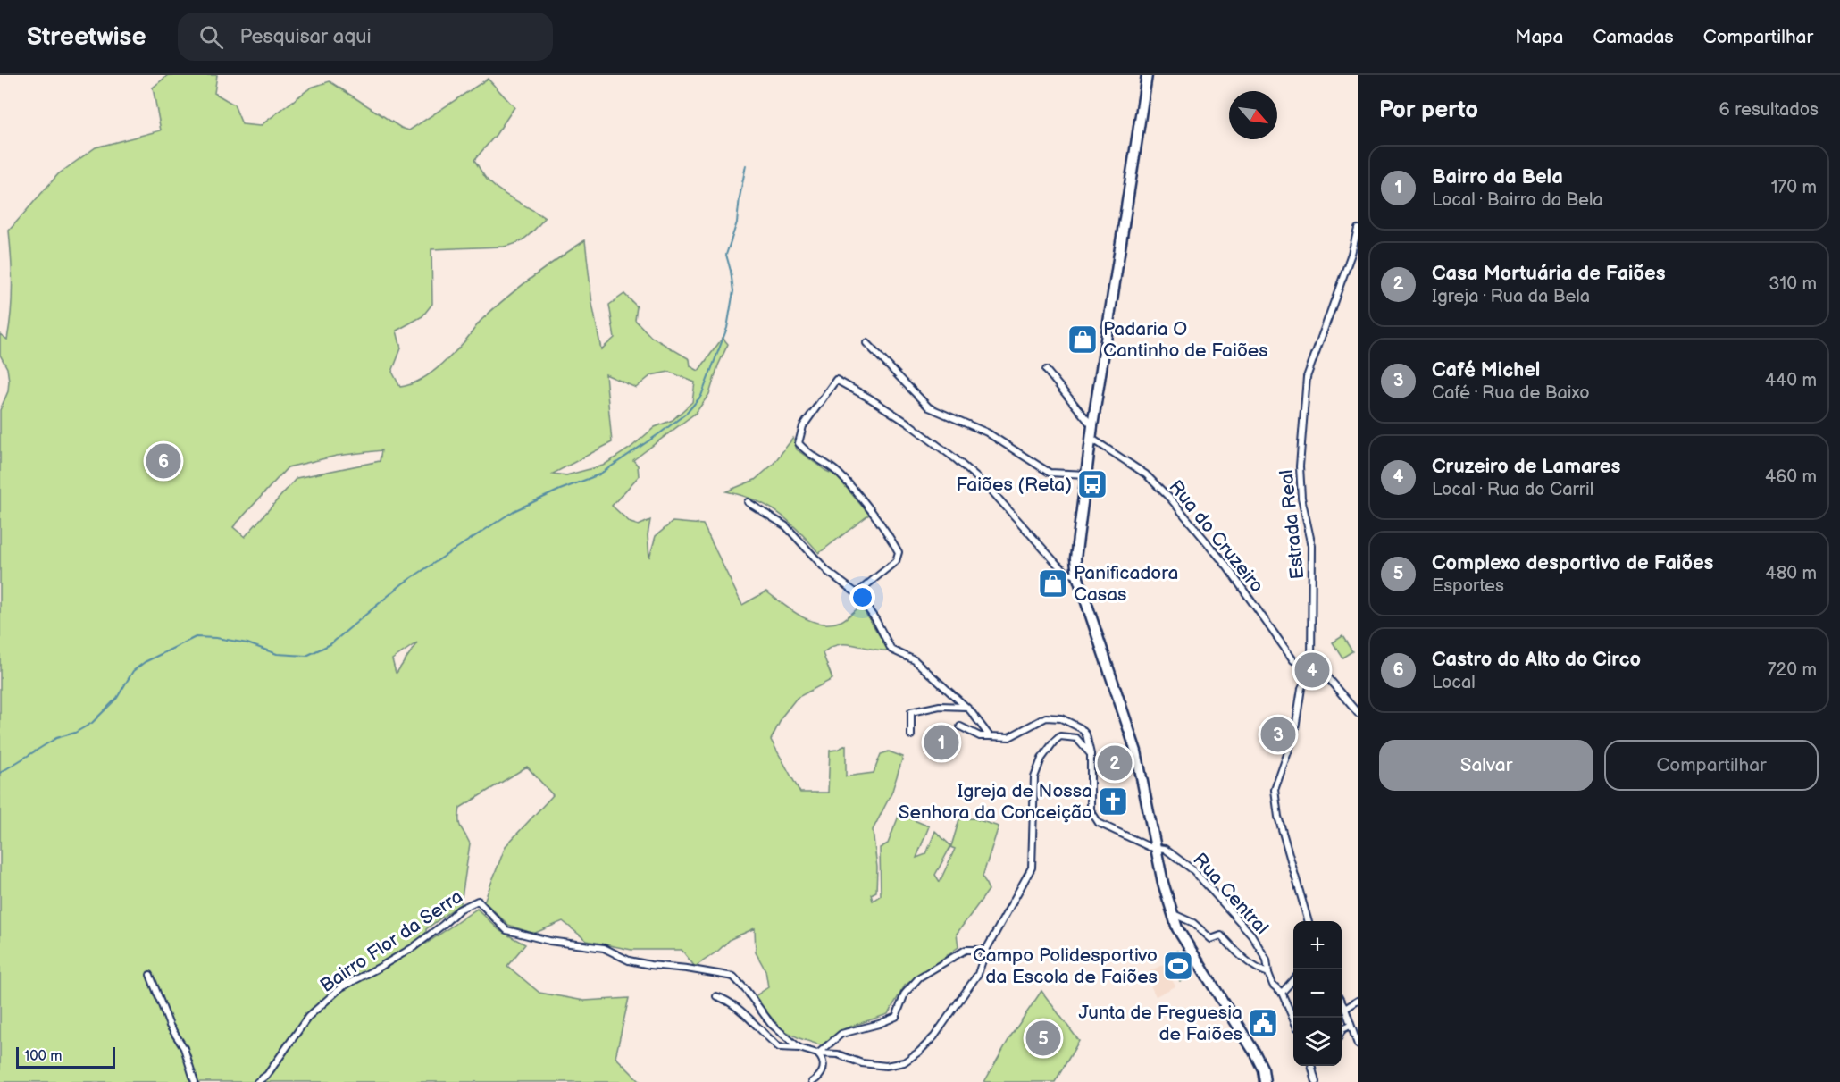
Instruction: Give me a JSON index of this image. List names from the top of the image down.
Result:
{
  "streets": {
    "street": [
      "Estrada Real",
      "Rua do Cruzeiro",
      "Rua Central",
      "Bairro Flor da Serra"
    ]
  },
  "crossings": [
    ["Estrada Real", "Rua do Cruzeiro"],
    ["Rua Central", "Bairro Flor da Serra"]
  ],
  "places": {
    "shop": ["Padaria O Cantinho de Faiões", "Panificadora Casas"],
    "bus stop": ["Faiões (Reta)"],
    "church": ["Igreja de Nossa Senhora da Conceição"],
    "sports": ["Campo Polidesportivo da Escola de Faiões"],
    "public building": ["Junta de Freguesia de Faiões"]
  },
  "scale_bar": "100 m",
  "north": "bottom right",
  "page": {
    "header": "Streetwise",
    "search": "Pesquisar aqui",
    "nav": ["Mapa", "Camadas", "Compartilhar"],
    "heading": ["Por perto", "6 resultados"],
    "list": [
      {
        "mark": "1",
        "name": "Bairro da Bela",
        "note": "Local · Bairro da Bela",
        "value": "170 m"
      },
      {
        "mark": "2",
        "name": "Casa Mortuária de Faiões",
        "note": "Igreja · Rua da Bela",
        "value": "310 m"
      },
      {
        "mark": "3",
        "name": "Café Michel",
        "note": "Café · Rua de Baixo",
        "value": "440 m"
      },
      {
        "mark": "4",
        "name": "Cruzeiro de Lamares",
        "note": "Local · Rua do Carril",
        "value": "460 m"
      },
      {
        "mark": "5",
        "name": "Complexo desportivo de Faiões",
        "note": "Esportes",
        "value": "480 m"
      },
      {
        "mark": "6",
        "name": "Castro do Alto do Circo",
        "note": "Local",
        "value": "720 m"
      }
    ],
    "pins": [
      "6",
      "4",
      "3",
      "1",
      "2",
      "5"
    ],
    "buttons": ["Salvar", "Compartilhar"],
    "map_buttons": ["+", "−"],
    "scale": "100 m"
  }
}
